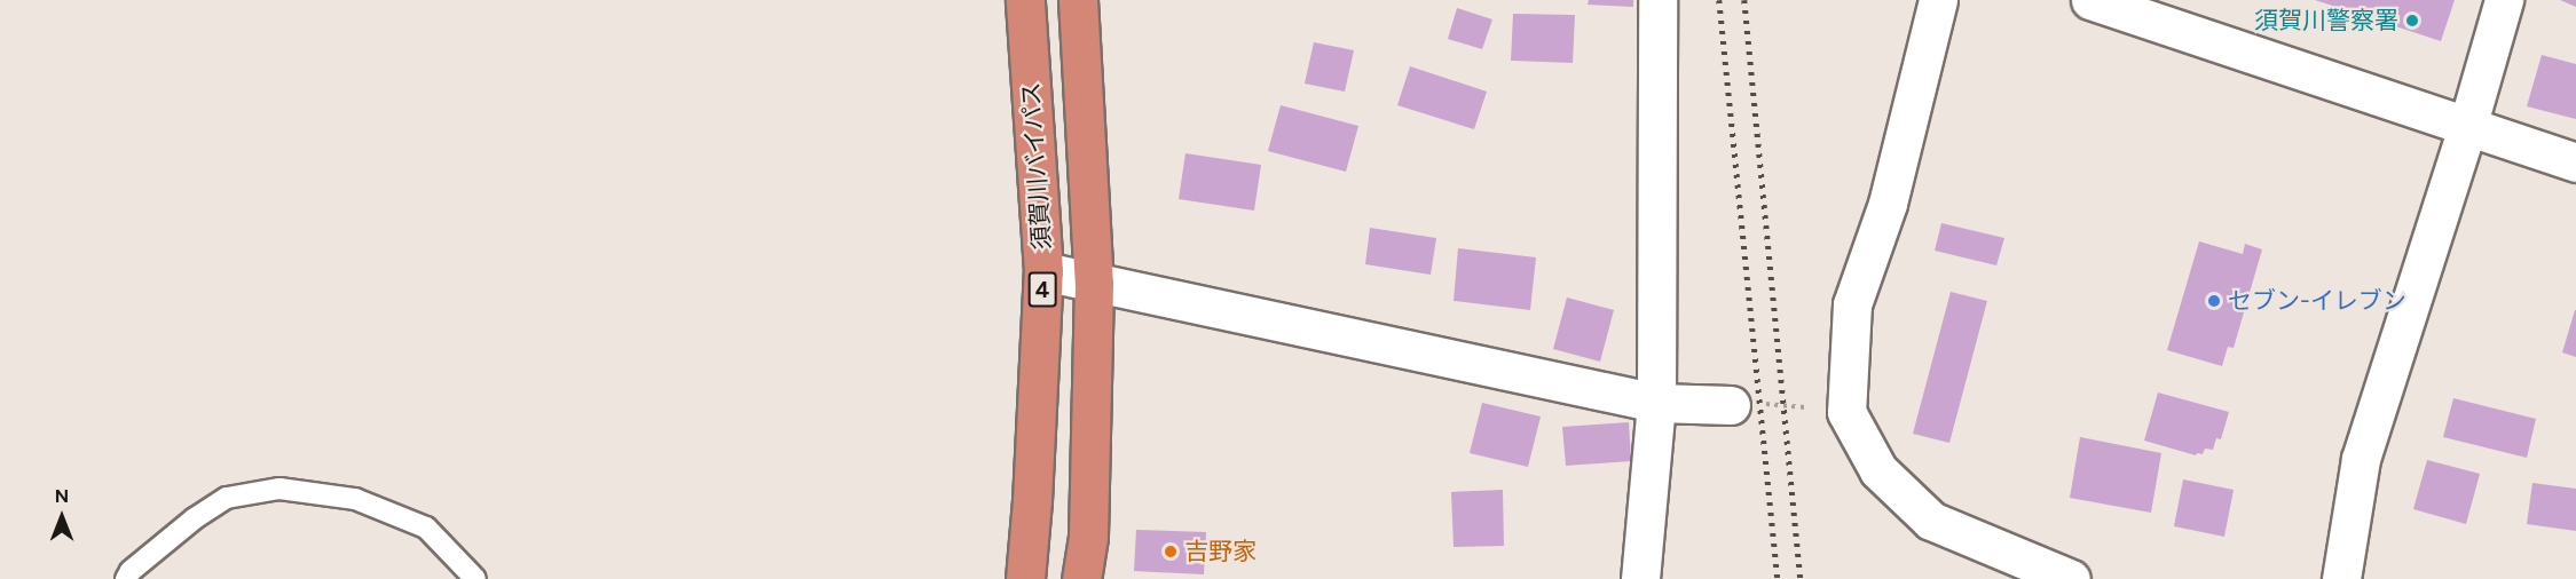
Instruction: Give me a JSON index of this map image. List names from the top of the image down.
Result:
{
  "streets": {
    "highway": ["須賀川バイパス", "4"]
  },
  "places": ["須賀川警察署", "セブン-イレブン", "吉野家"],
  "north": "top"
}
